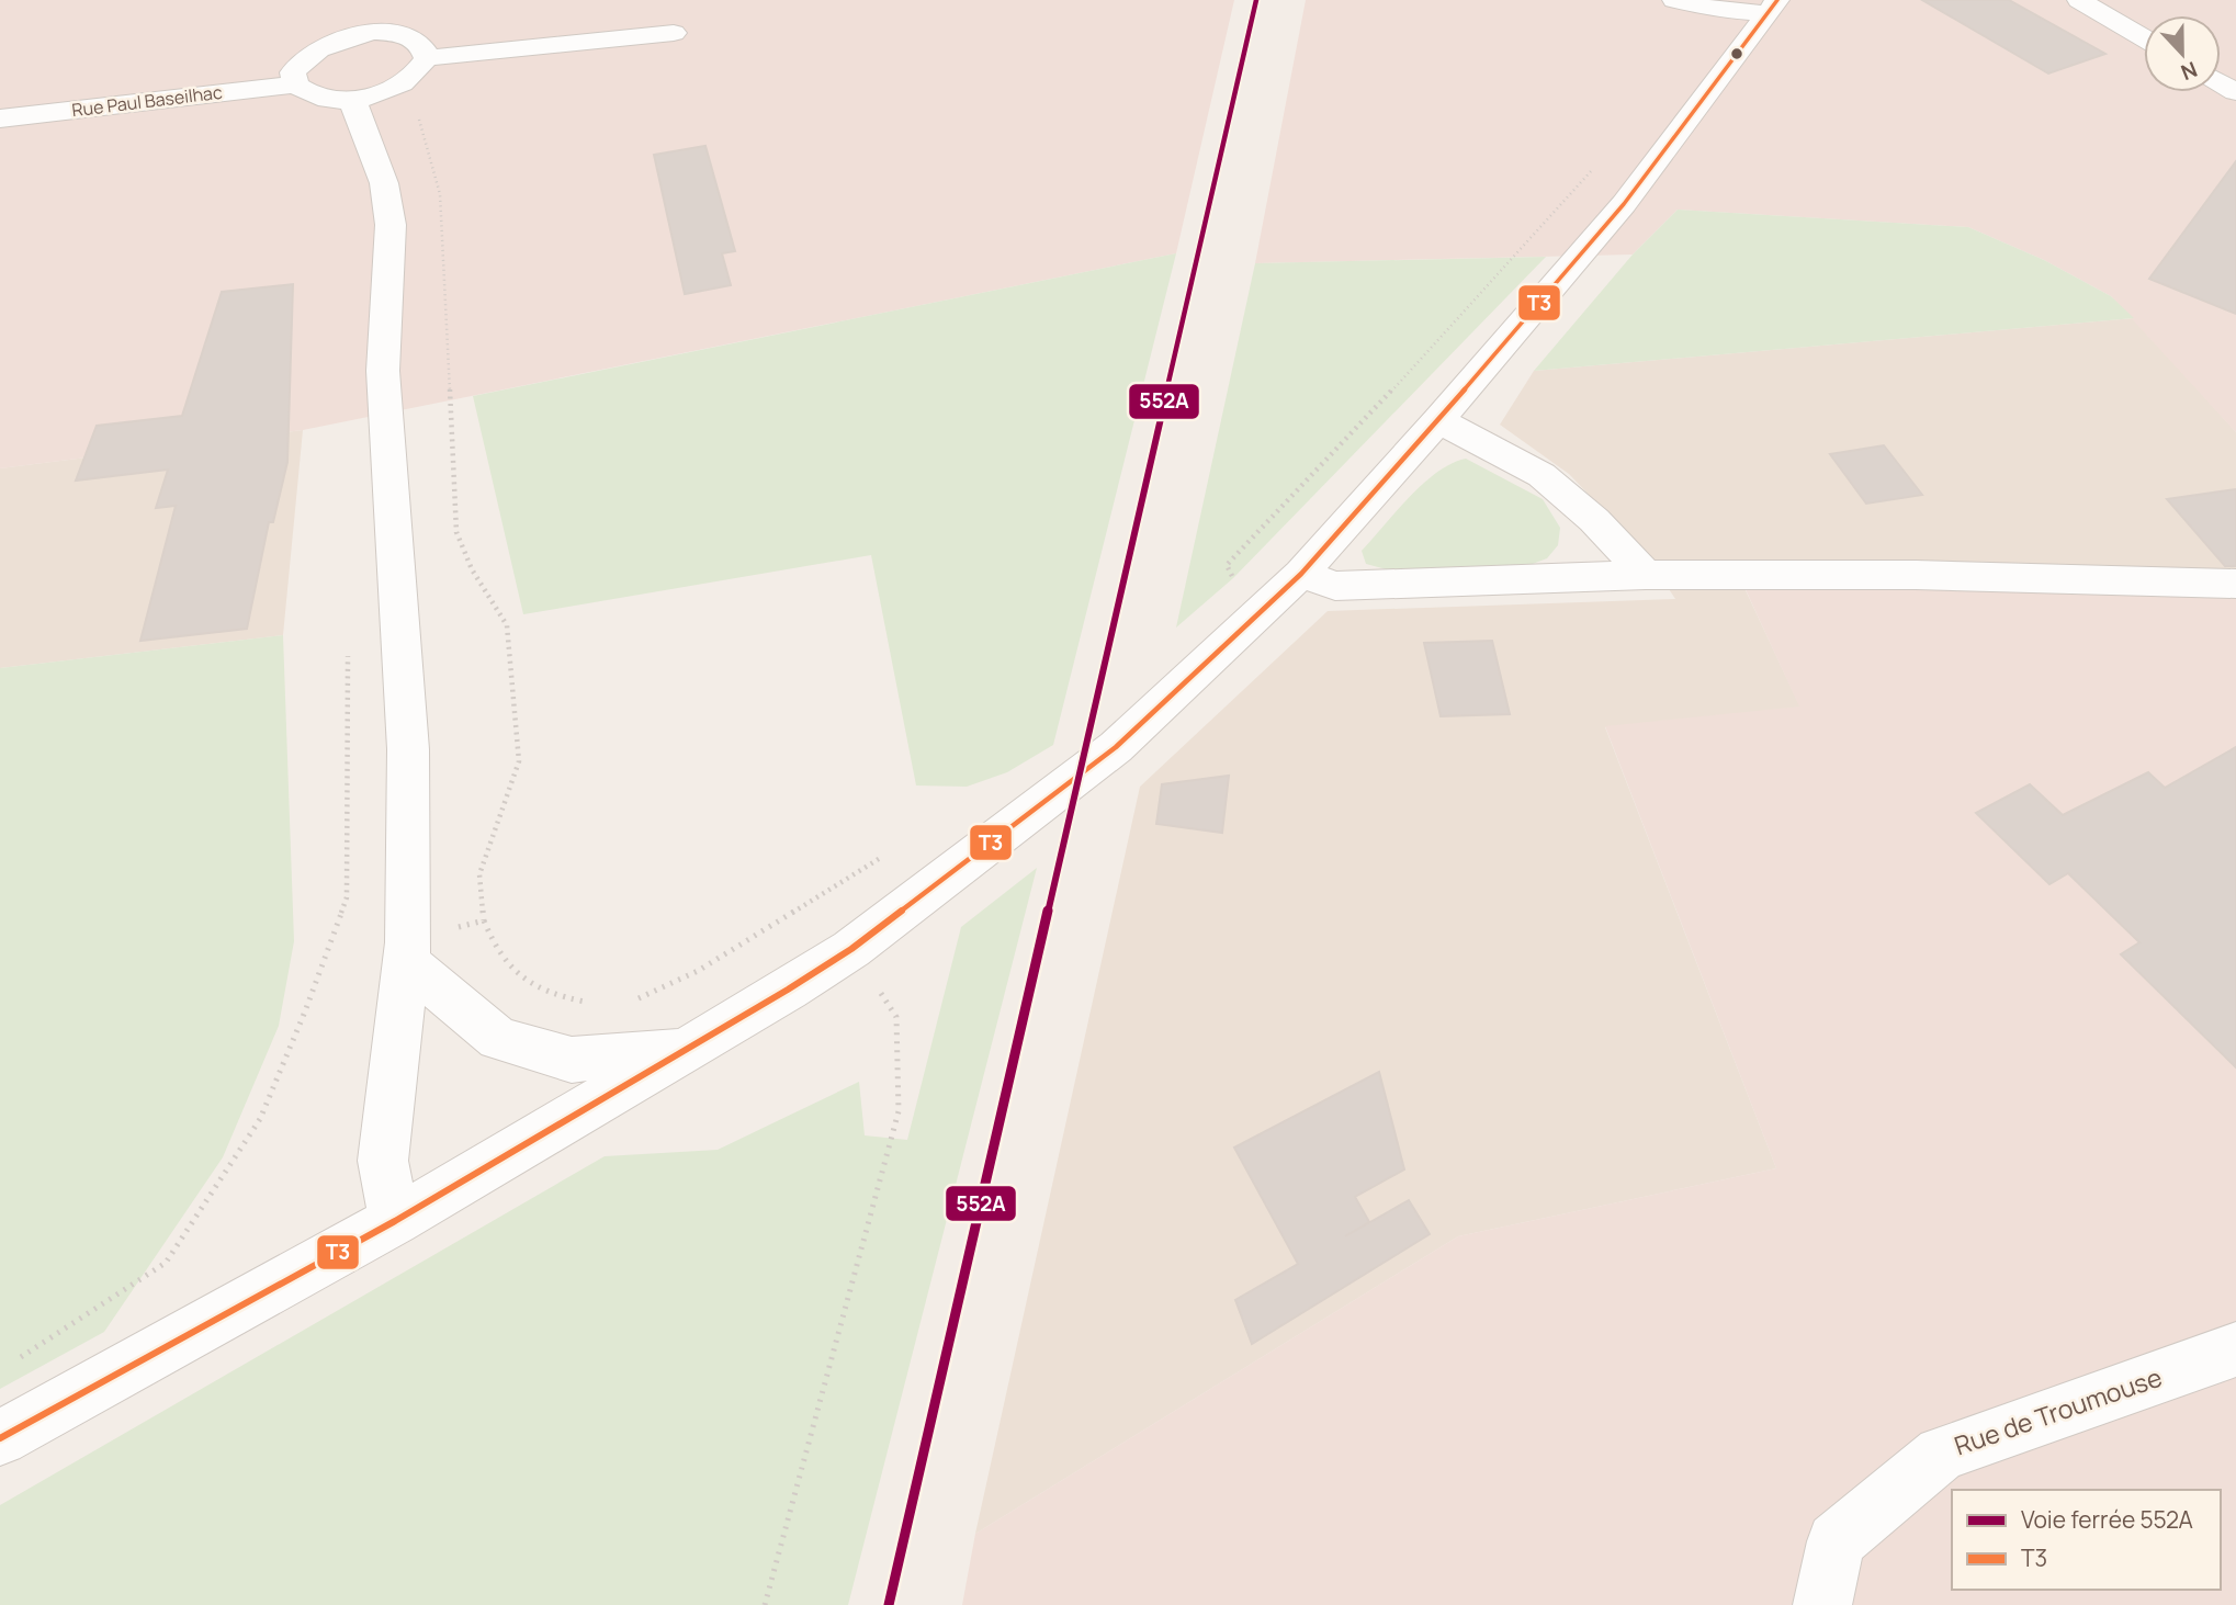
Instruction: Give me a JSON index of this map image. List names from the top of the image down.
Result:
{
  "streets": {
    "street": ["Rue Paul Baseilhac", "Rue de Troumouse"]
  },
  "lines": ["rail line 552A", "transit line T3"],
  "legend": ["Voie ferrée 552A", "T3"],
  "north": "bottom"
}
